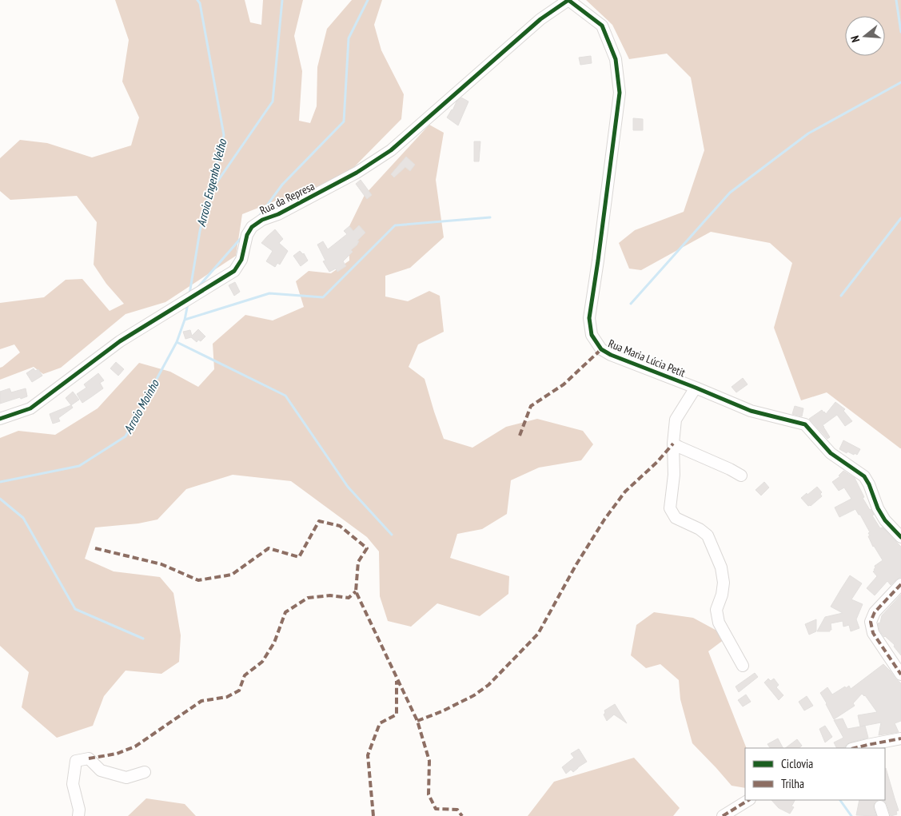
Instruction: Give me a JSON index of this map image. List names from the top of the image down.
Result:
{
  "streets": {
    "street": ["Rua da Represa", "Rua Maria Lúcia Petit"]
  },
  "crossings": [
    ["Rua da Represa", "Rua Maria Lúcia Petit"]
  ],
  "water": ["Arroio Engenho Velho", "Arroio Moinho"],
  "legend": ["Ciclovia", "Trilha"],
  "north": "left"
}
